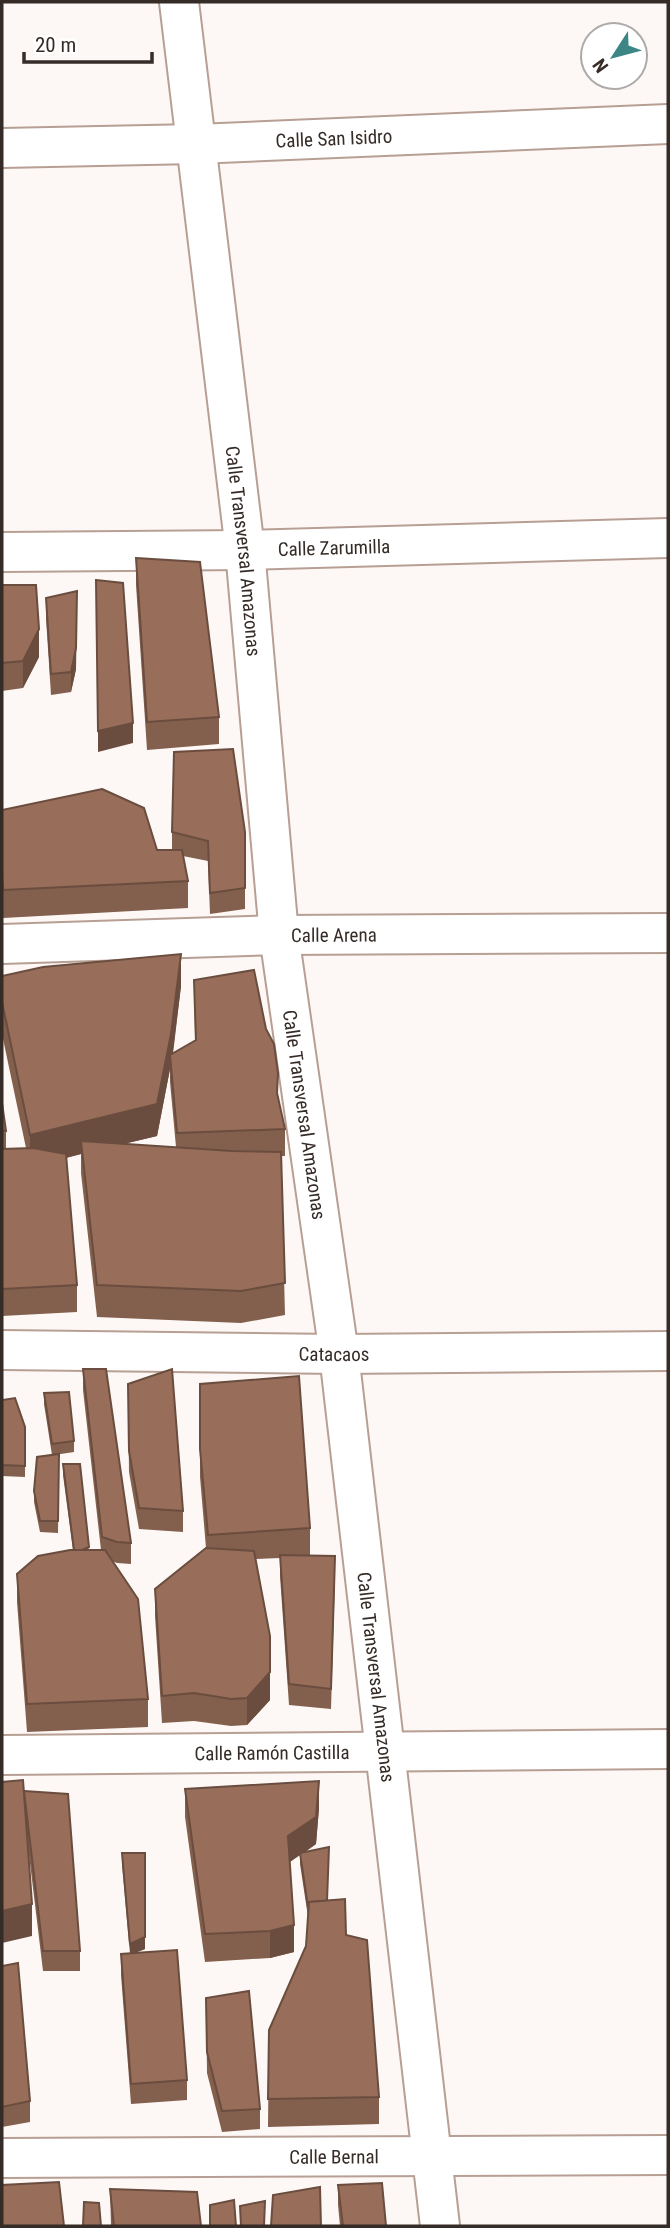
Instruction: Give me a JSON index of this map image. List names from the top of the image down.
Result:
{
  "streets": {
    "street": [
      "Calle San Isidro",
      "Calle Zarumilla",
      "Calle Transversal Amazonas",
      "Calle Arena",
      "Catacaos",
      "Calle Ramón Castilla",
      "Calle Bernal"
    ]
  },
  "crossings": [
    ["Calle San Isidro", "Calle Transversal Amazonas"],
    ["Calle Zarumilla", "Calle Transversal Amazonas"],
    ["Calle Transversal Amazonas", "Calle Arena"],
    ["Calle Transversal Amazonas", "Catacaos"],
    ["Calle Transversal Amazonas", "Calle Ramón Castilla"],
    ["Calle Transversal Amazonas", "Calle Bernal"]
  ],
  "scale_bar": "20 m",
  "north": "bottom left"
}
